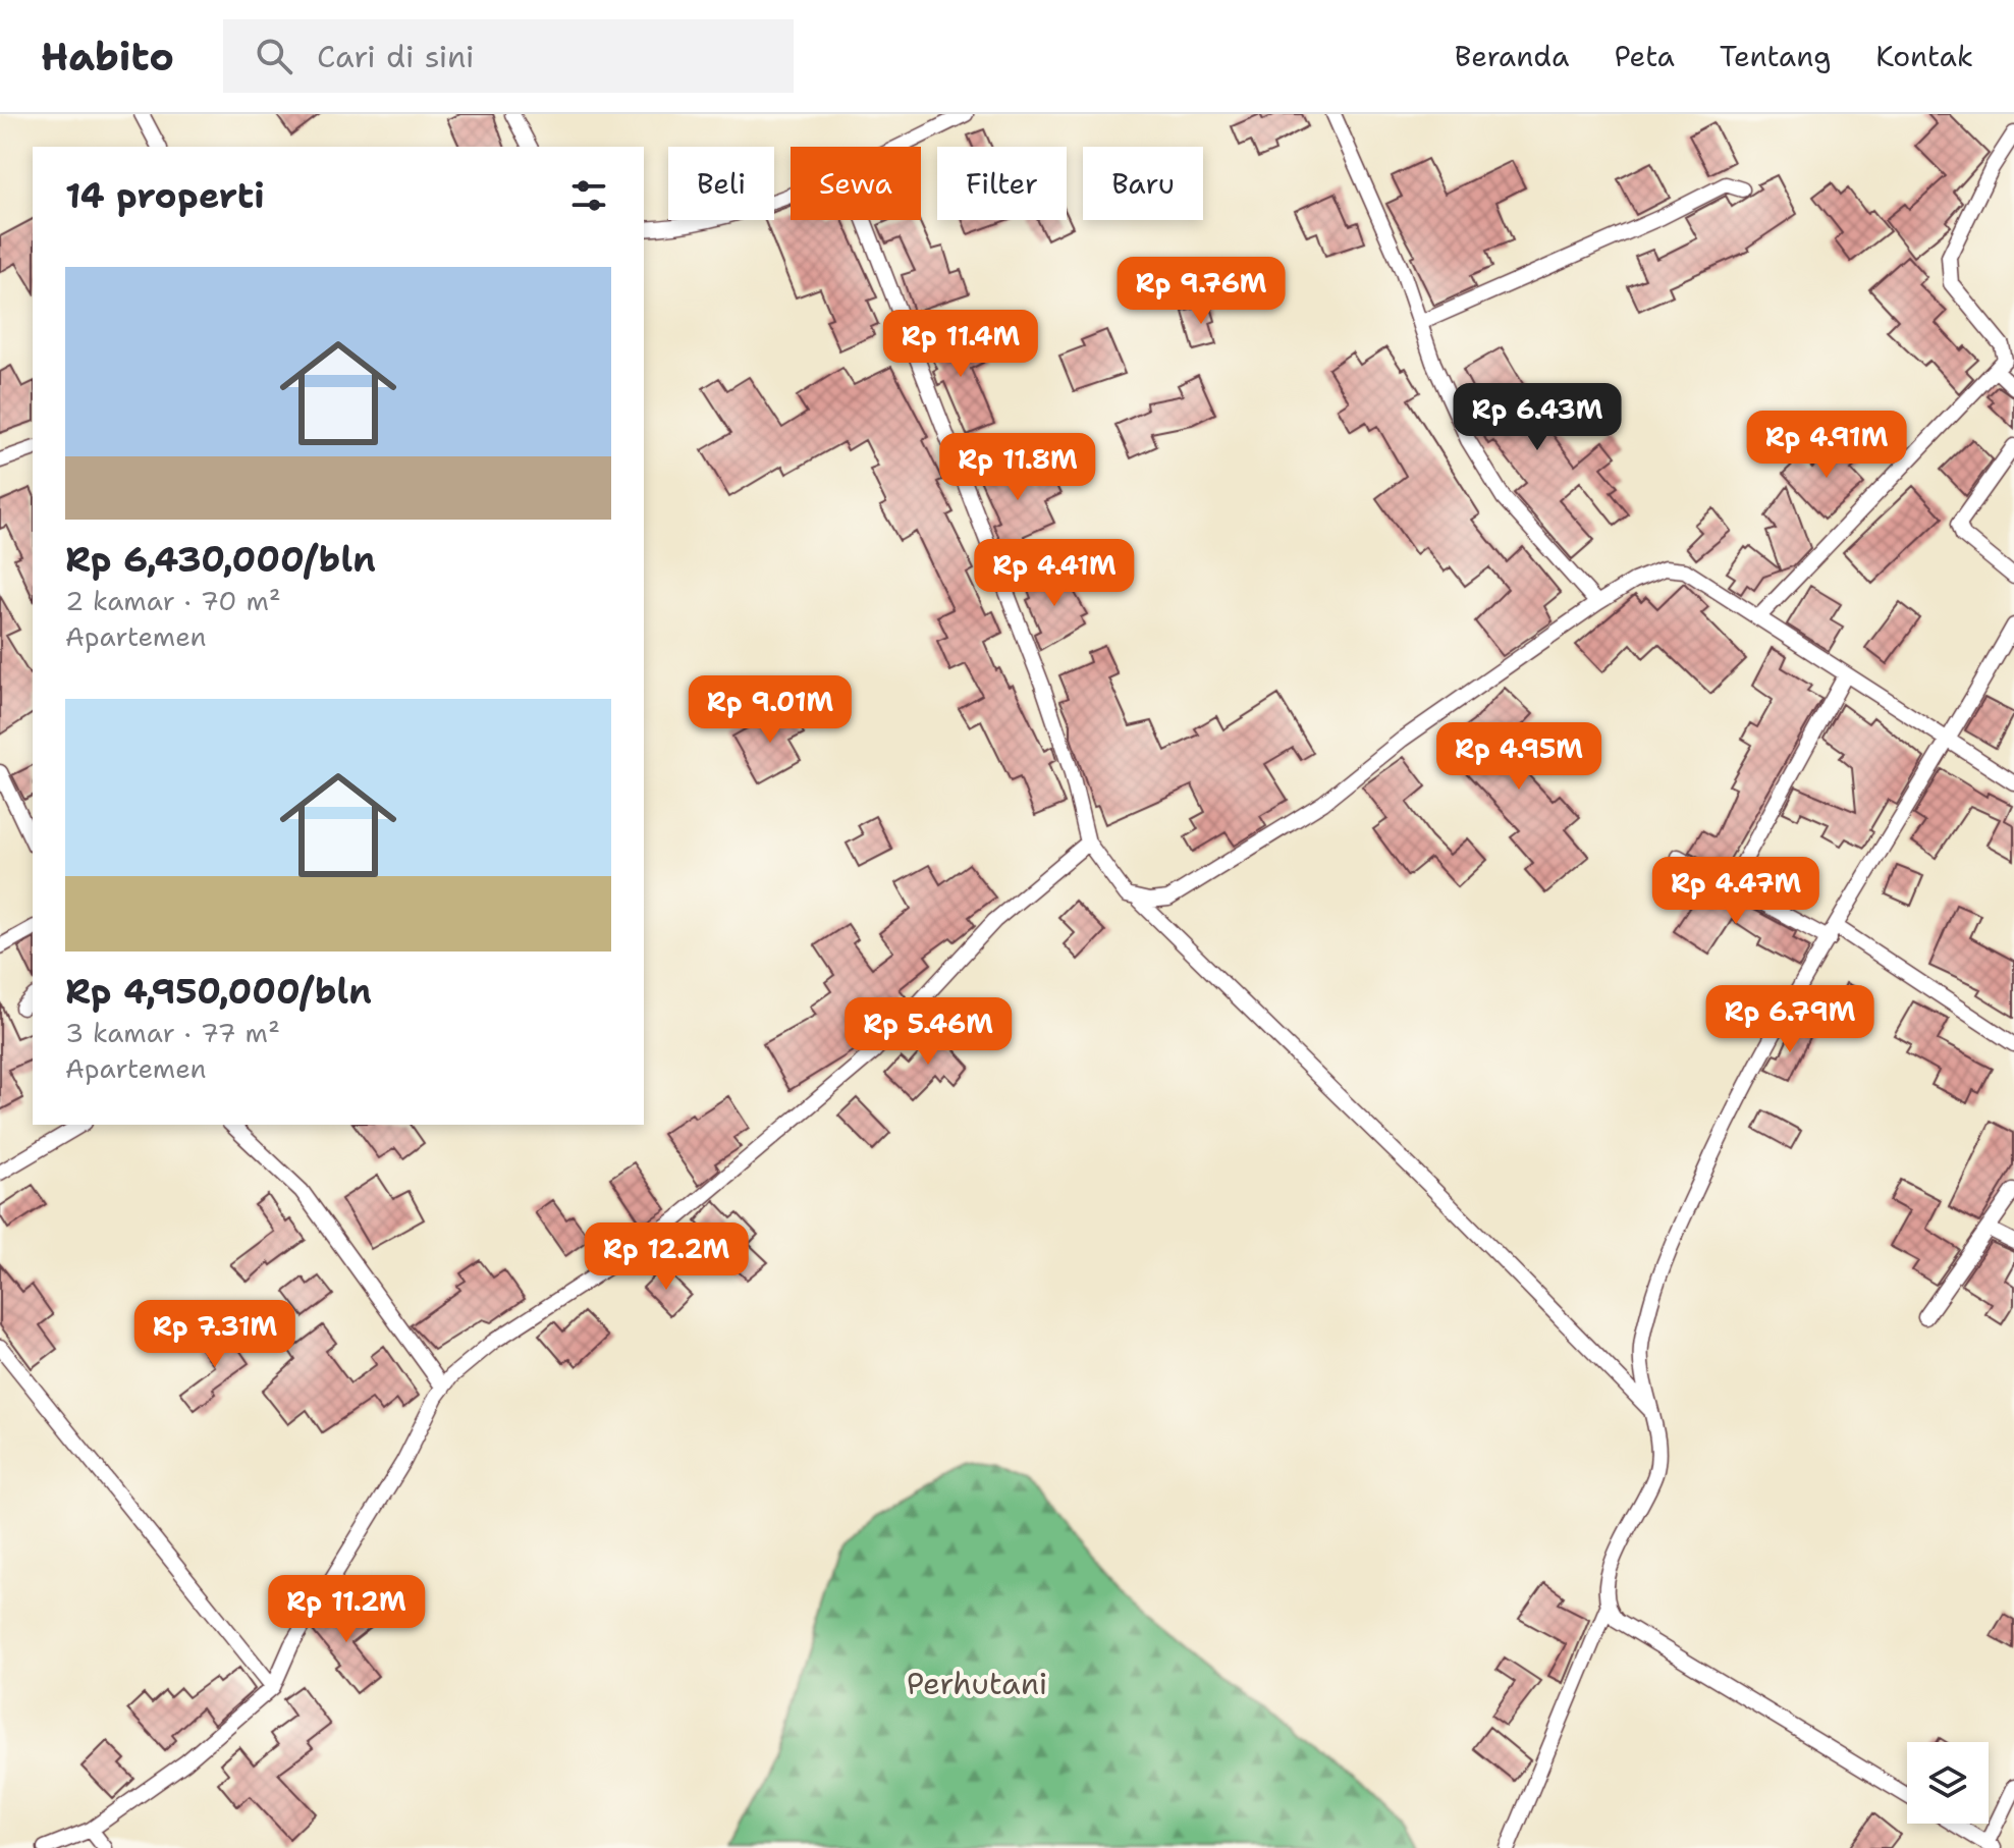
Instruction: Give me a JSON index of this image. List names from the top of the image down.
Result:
{
  "parks": ["Perhutani"],
  "page": {
    "header": "Habito",
    "search": "Cari di sini",
    "nav": [
      "Beranda",
      "Peta",
      "Tentang",
      "Kontak"
    ],
    "chip": [
      "Beli",
      "Sewa",
      "Filter",
      "Baru"
    ],
    "heading": "14 properti",
    "list": [
      {
        "name": "Rp 6,430,000/bln",
        "note": "2 kamar · 70 m² · Apartemen"
      },
      {
        "name": "Rp 4,950,000/bln",
        "note": "3 kamar · 77 m² · Apartemen"
      }
    ],
    "price": [
      "Rp 9.76M",
      "Rp 11.4M",
      "Rp 6.43M",
      "Rp 4.91M",
      "Rp 11.8M",
      "Rp 4.41M",
      "Rp 9.01M",
      "Rp 4.95M",
      "Rp 4.47M",
      "Rp 6.79M",
      "Rp 5.46M",
      "Rp 12.2M",
      "Rp 7.31M",
      "Rp 11.2M"
    ]
  }
}
